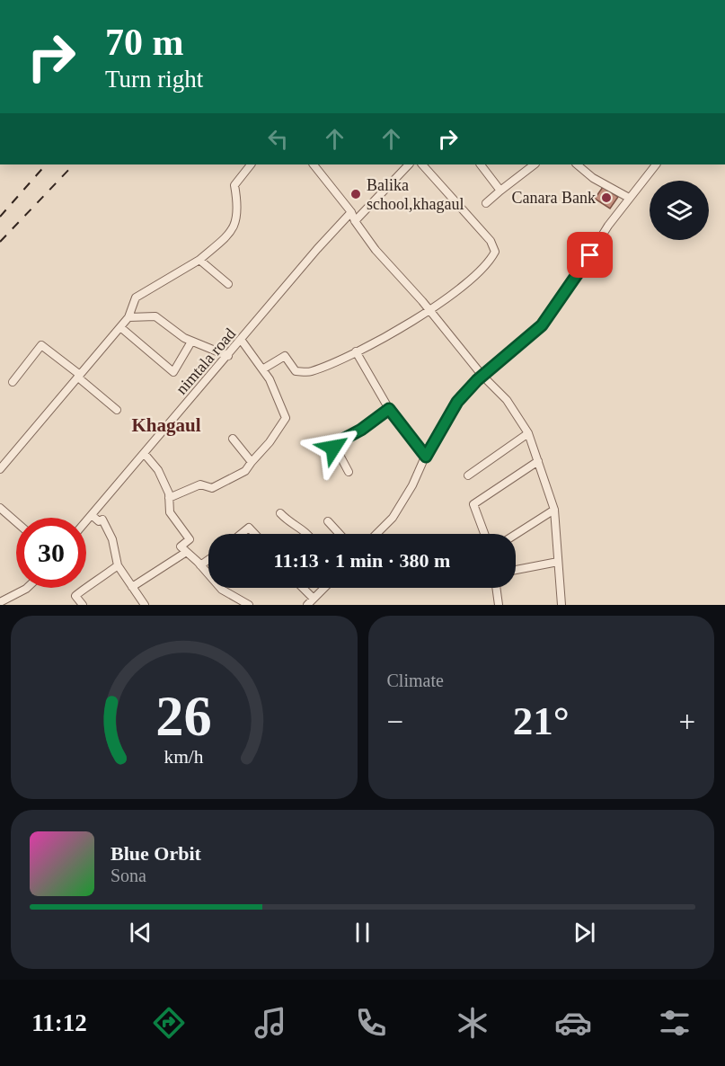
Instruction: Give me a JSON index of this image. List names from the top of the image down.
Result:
{
  "streets": {
    "street": ["nimtala road"]
  },
  "districts": ["Khagaul"],
  "places": ["Balika school,khagaul", "Canara Bank"],
  "page": {
    "turn": ["70 m", "Turn right"],
    "limit": "30",
    "trip": "11:13 · 1 min · 380 m",
    "tile": "Climate",
    "heat": ["−", "21°", "+"],
    "song": ["Blue Orbit", "Sona"],
    "tabs": "11:12",
    "gauge": ["26", "km/h"]
  }
}
